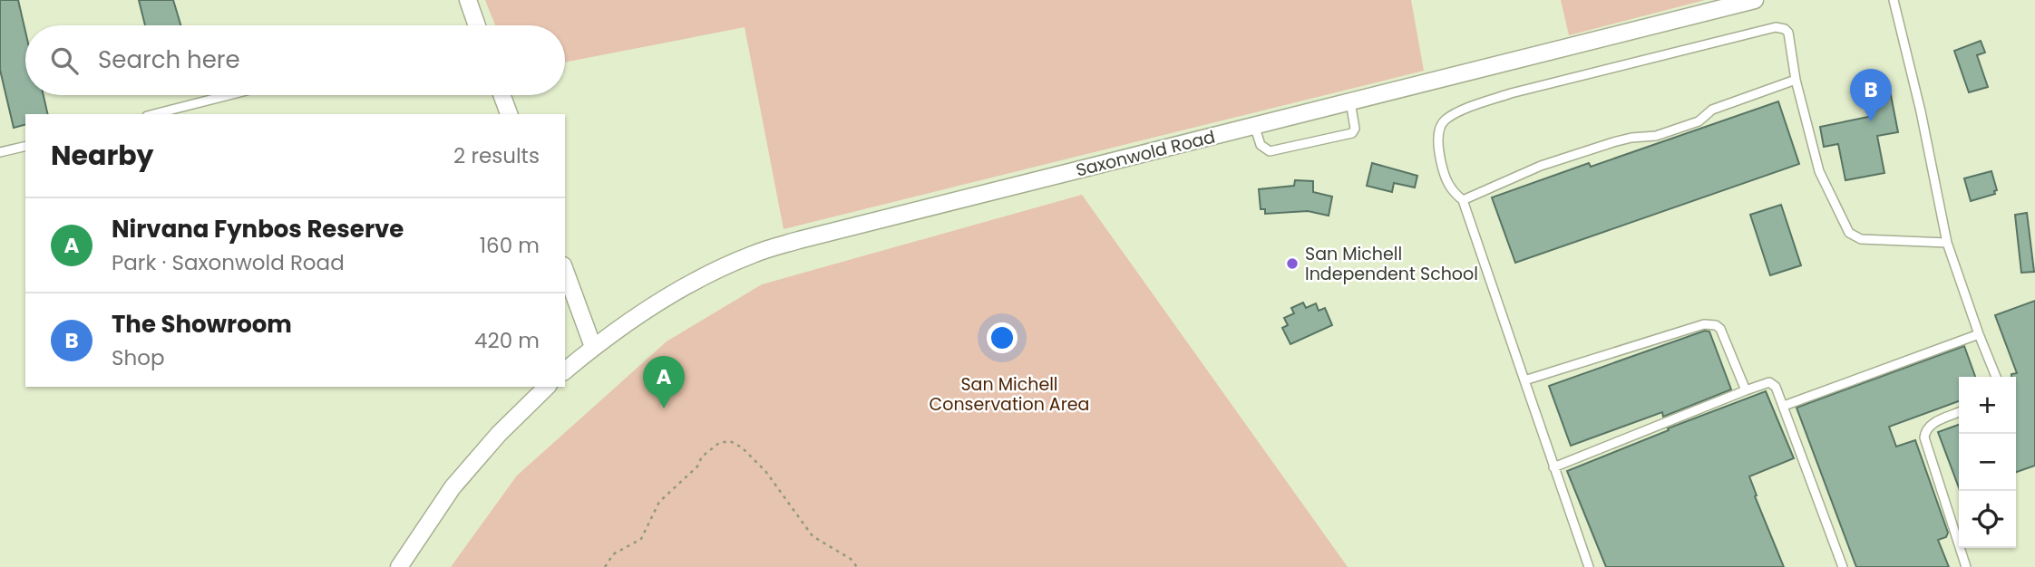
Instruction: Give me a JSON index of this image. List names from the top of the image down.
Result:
{
  "streets": {
    "street": ["Saxonwold Road"]
  },
  "parks": ["San Michell Conservation Area"],
  "places": ["San Michell Independent School"],
  "page": {
    "search": "Search here",
    "pins": ["B", "A"],
    "heading": ["Nearby", "2 results"],
    "list": [
      {
        "mark": "A",
        "name": "Nirvana Fynbos Reserve",
        "note": "Park · Saxonwold Road",
        "value": "160 m"
      },
      {
        "mark": "B",
        "name": "The Showroom",
        "note": "Shop",
        "value": "420 m"
      }
    ],
    "map_buttons": ["+", "−"]
  }
}
